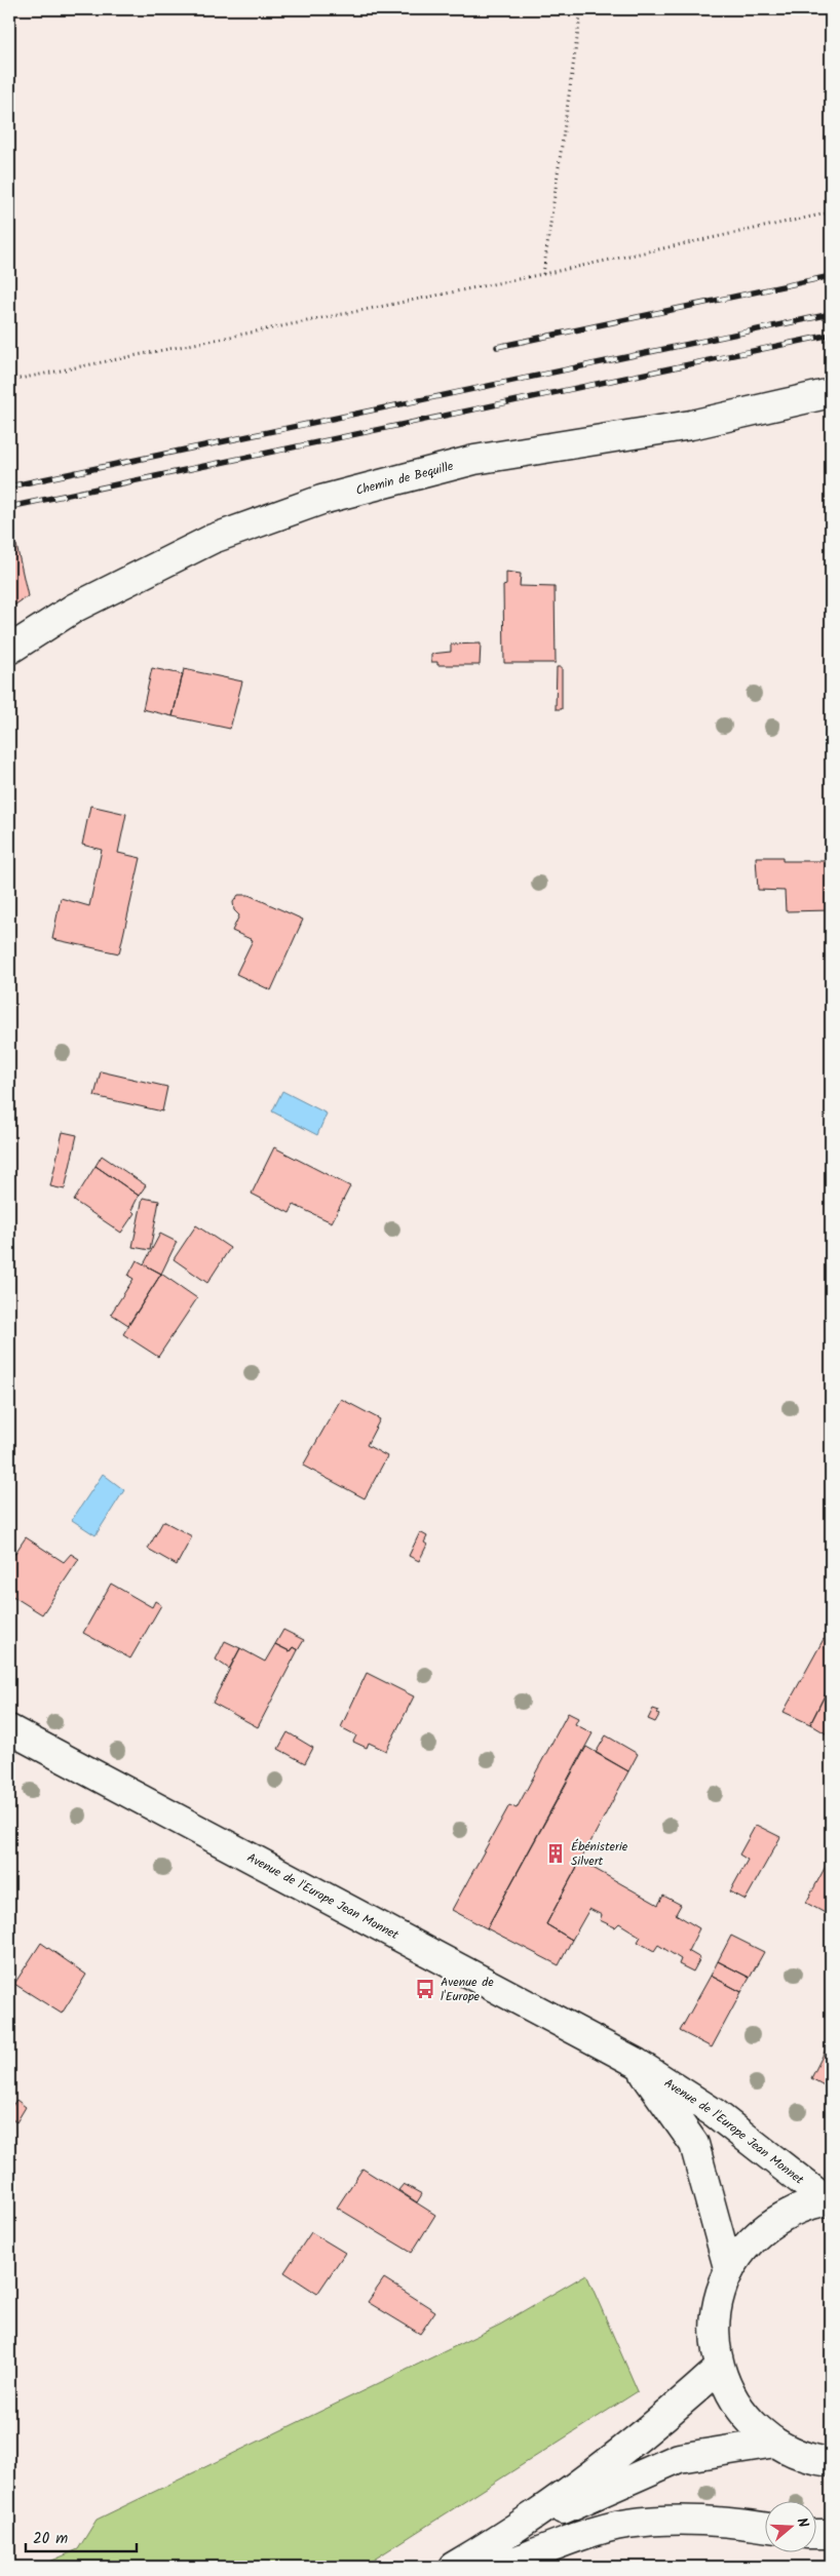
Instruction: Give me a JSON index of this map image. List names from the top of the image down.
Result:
{
  "streets": {
    "main road": ["Chemin de Bequille", "Avenue de l'Europe Jean Monnet"]
  },
  "places": {
    "building": ["Ébénisterie Silvert"],
    "bus stop": ["Avenue de l'Europe"]
  },
  "scale_bar": "20 m",
  "north": "right"
}
